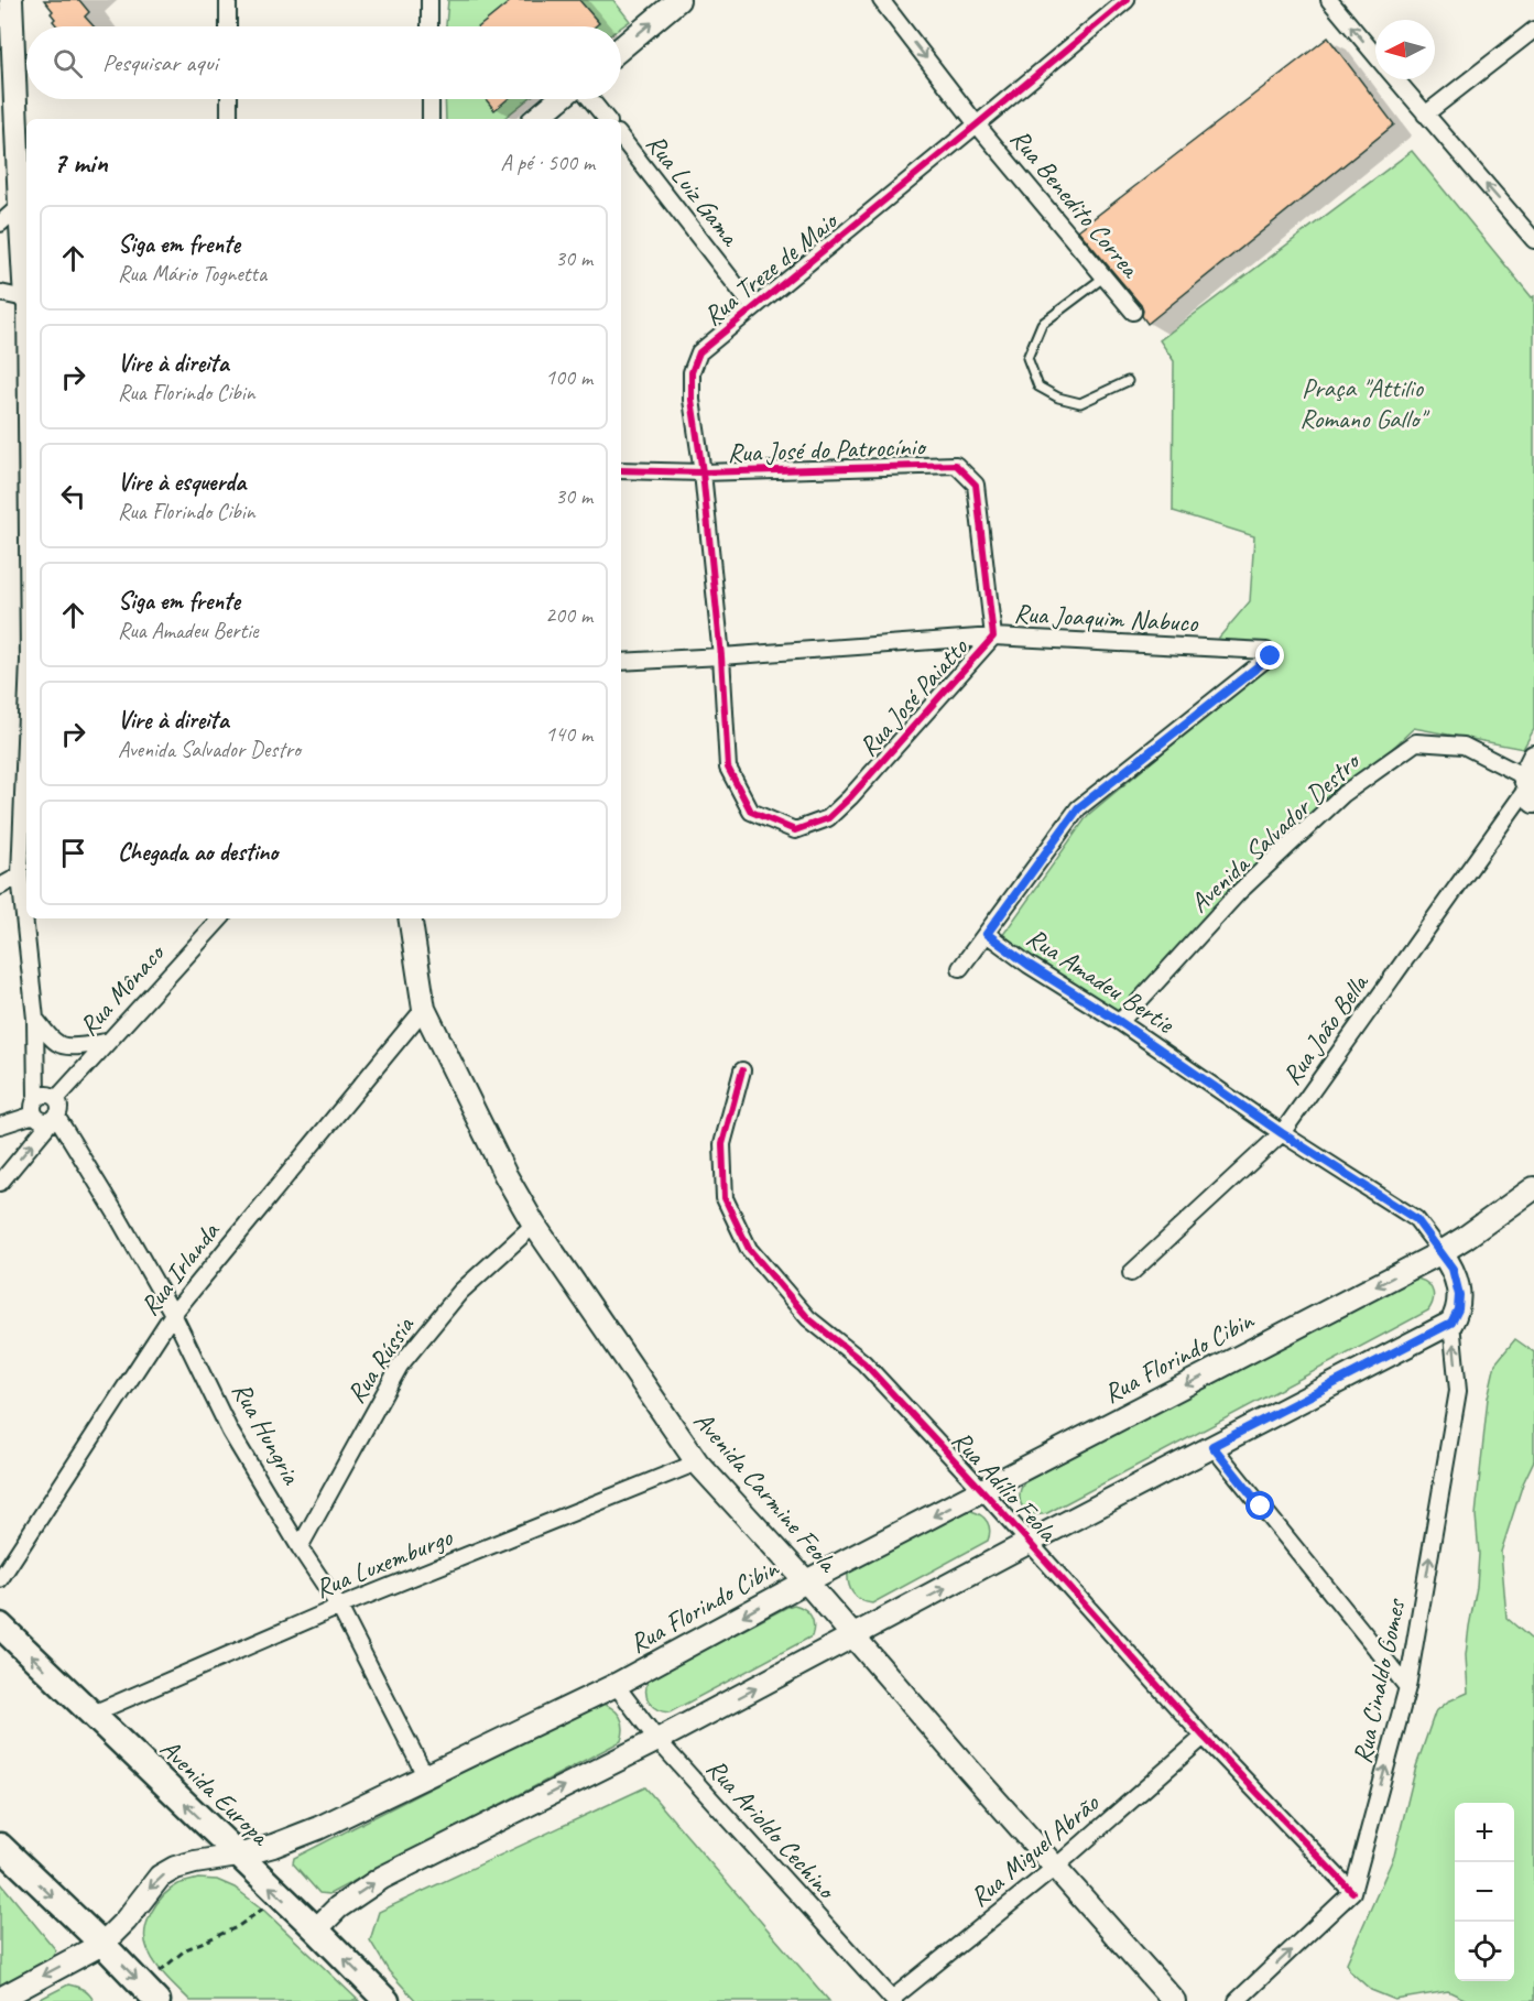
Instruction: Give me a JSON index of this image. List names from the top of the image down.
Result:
{
  "streets": {
    "main road": ["Rua Florindo Cibin", "Avenida Carmine Feola", "Avenida Europa"],
    "street": [
      "Rua Luiz Gama",
      "Rua Benedito Correa",
      "Rua Treze de Maio",
      "Rua José do Patrocínio",
      "Rua Joaquim Nabuco",
      "Rua José Paiatto",
      "Avenida Salvador Destro",
      "Rua Amadeu Bertie",
      "Rua Mônaco",
      "Rua João Bella",
      "Rua Irlanda",
      "Rua Rússia",
      "Rua Hungria",
      "Rua Adílio Feola",
      "Rua Luxemburgo",
      "Rua Cinaldo Gomes",
      "Rua Arioldo Cechino",
      "Rua Miguel Abrão"
    ]
  },
  "crossings": [
    ["Rua Luiz Gama", "Rua Treze de Maio"],
    ["Rua Benedito Correa", "Rua Treze de Maio"],
    ["Rua Treze de Maio", "Rua José do Patrocínio"],
    ["Rua Treze de Maio", "Rua Joaquim Nabuco"],
    ["Rua Treze de Maio", "Rua José Paiatto"],
    ["Rua José do Patrocínio", "Rua José Paiatto"],
    ["Rua Joaquim Nabuco", "Rua José Paiatto"],
    ["Rua Joaquim Nabuco", "Rua Amadeu Bertie"],
    ["Avenida Salvador Destro", "Rua Amadeu Bertie"],
    ["Avenida Salvador Destro", "Rua João Bella"],
    ["Rua Amadeu Bertie", "Rua João Bella"],
    ["Rua Amadeu Bertie", "Rua Florindo Cibin"],
    ["Rua Mônaco", "Rua Hungria"],
    ["Rua Irlanda", "Rua Hungria"],
    ["Rua Irlanda", "Avenida Carmine Feola"],
    ["Rua Florindo Cibin", "Rua Hungria"],
    ["Rua Florindo Cibin", "Rua Adílio Feola"],
    ["Rua Florindo Cibin", "Avenida Carmine Feola"],
    ["Rua Florindo Cibin", "Avenida Europa"],
    ["Rua Florindo Cibin", "Rua Arioldo Cechino"],
    ["Rua Rússia", "Rua Hungria"],
    ["Rua Rússia", "Avenida Carmine Feola"],
    ["Rua Hungria", "Rua Luxemburgo"],
    ["Rua Adílio Feola", "Rua Cinaldo Gomes"],
    ["Rua Adílio Feola", "Rua Miguel Abrão"],
    ["Avenida Carmine Feola", "Rua Luxemburgo"],
    ["Avenida Carmine Feola", "Rua Miguel Abrão"],
    ["Rua Luxemburgo", "Avenida Europa"],
    ["Rua Arioldo Cechino", "Rua Miguel Abrão"]
  ],
  "one_way": ["Rua Benedito Correa", "Rua Cinaldo Gomes"],
  "parks": ["Praça \"Attilio Romano Gallo\""],
  "north": "left",
  "page": {
    "search": "Pesquisar aqui",
    "heading": ["7 min", "A pé · 500 m"],
    "list": [
      ["Siga em frente", "Rua Mário Tognetta", "30 m"],
      ["Vire à direita", "Rua Florindo Cibin", "100 m"],
      ["Vire à esquerda", "Rua Florindo Cibin", "30 m"],
      ["Siga em frente", "Rua Amadeu Bertie", "200 m"],
      ["Vire à direita", "Avenida Salvador Destro", "140 m"],
      "Chegada ao destino"
    ],
    "map_buttons": ["+", "−"]
  }
}
